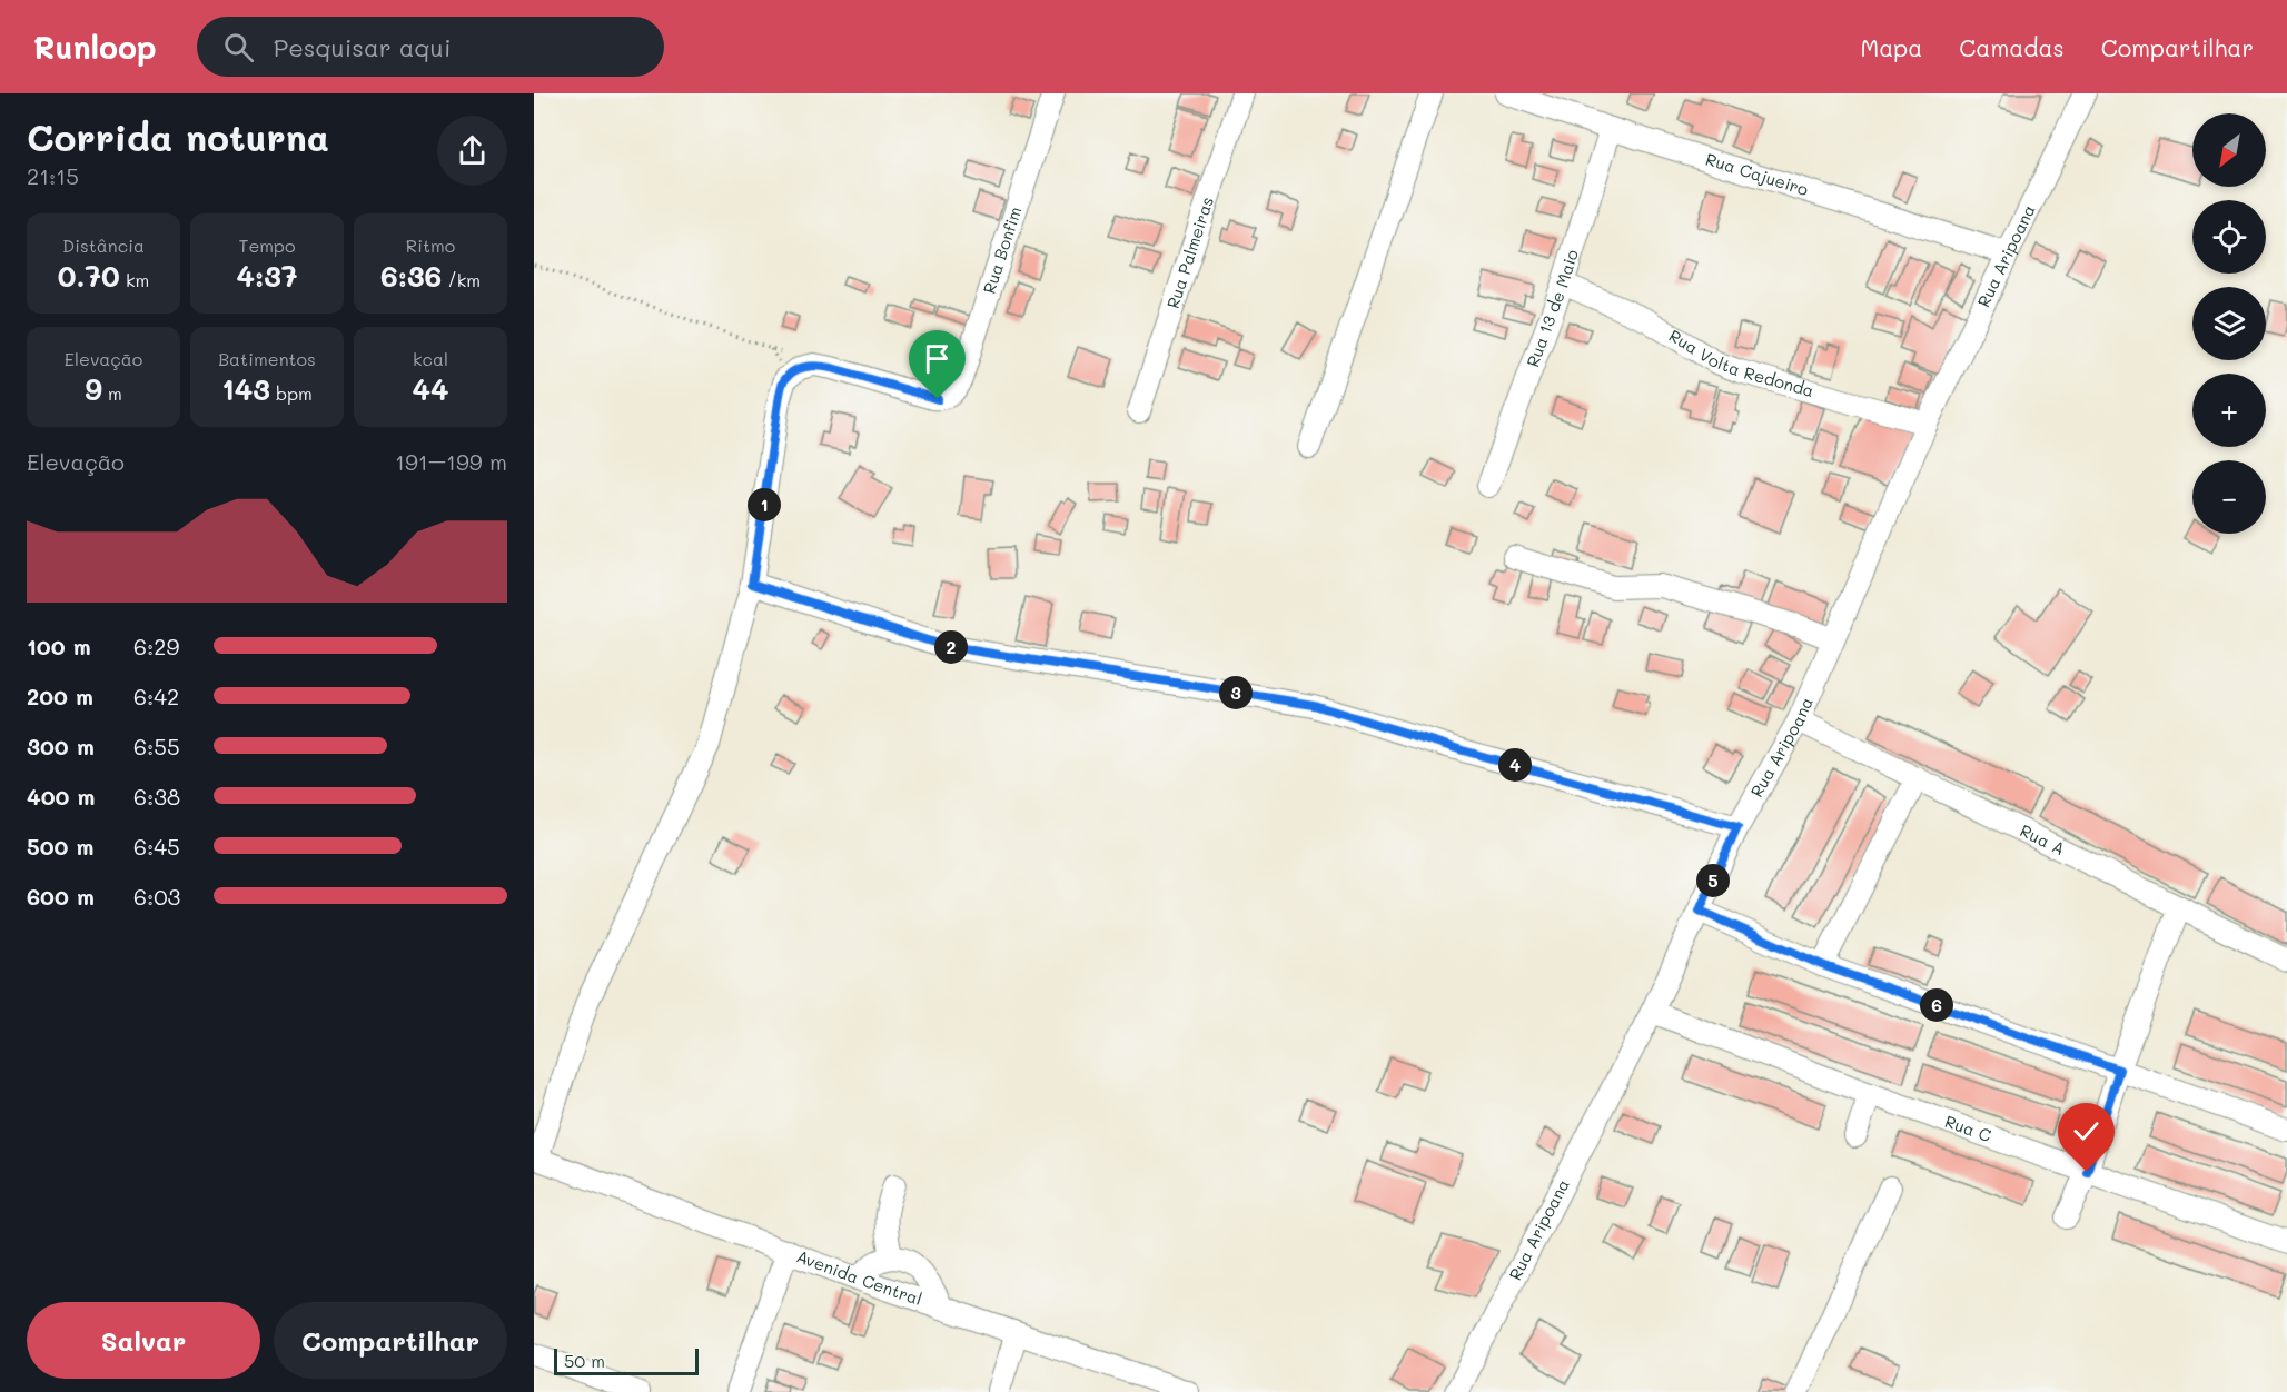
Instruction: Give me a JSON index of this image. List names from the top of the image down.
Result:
{
  "streets": {
    "street": [
      "Rua Cajueiro",
      "Rua Bonfim",
      "Rua Palmeiras",
      "Rua Aripoana",
      "Rua 13 de Maio",
      "Rua Volta Redonda",
      "Rua A",
      "Rua C",
      "Avenida Central"
    ]
  },
  "crossings": [
    ["Rua Cajueiro", "Rua Aripoana"],
    ["Rua Cajueiro", "Rua 13 de Maio"],
    ["Rua Aripoana", "Rua Volta Redonda"],
    ["Rua Aripoana", "Rua A"],
    ["Rua Aripoana", "Rua C"],
    ["Rua 13 de Maio", "Rua Volta Redonda"]
  ],
  "scale_bar": "50 m",
  "north": "bottom left",
  "page": {
    "header": "Runloop",
    "search": "Pesquisar aqui",
    "nav": ["Mapa", "Camadas", "Compartilhar"],
    "heading": ["Corrida noturna", "21:15"],
    "map_buttons": ["+", "−"],
    "stats": [
      ["Distância", "0.70 km"],
      ["Tempo", "4:37"],
      ["Ritmo", "6:36 /km"],
      ["Elevação", "9 m"],
      ["Batimentos", "143 bpm"],
      ["kcal", "44"]
    ],
    "chart": ["Elevação", "191–199 m"],
    "pins": [
      "1",
      "2",
      "3",
      "4",
      "5",
      "6"
    ],
    "list": [
      {
        "name": "100 m",
        "note": "6:29"
      },
      {
        "name": "200 m",
        "note": "6:42"
      },
      {
        "name": "300 m",
        "note": "6:55"
      },
      {
        "name": "400 m",
        "note": "6:38"
      },
      {
        "name": "500 m",
        "note": "6:45"
      },
      {
        "name": "600 m",
        "note": "6:03"
      }
    ],
    "buttons": ["Salvar", "Compartilhar"],
    "scale": "50 m"
  }
}
